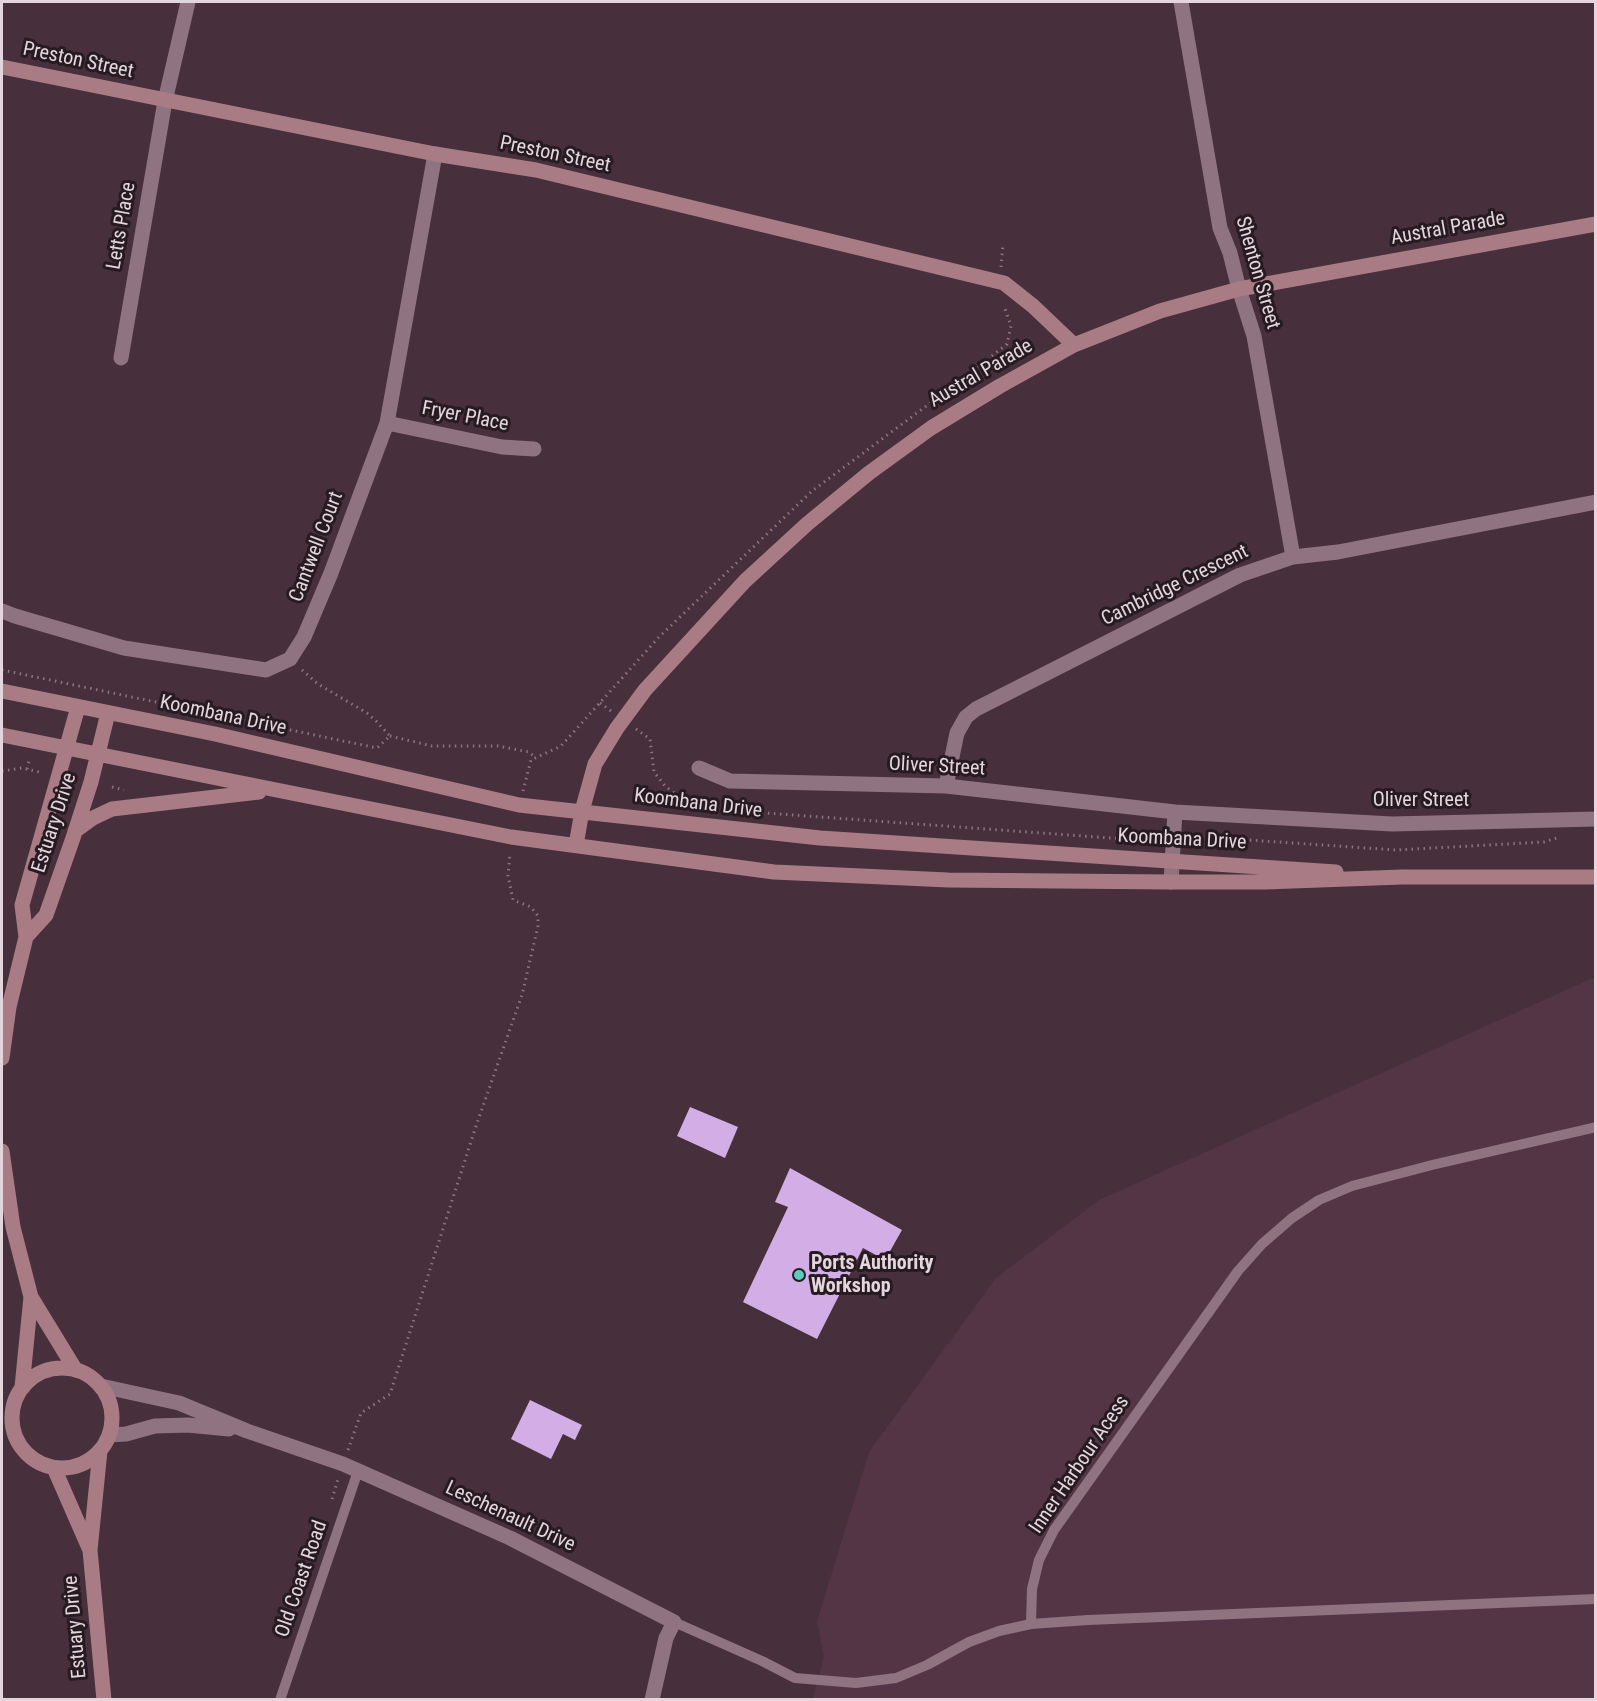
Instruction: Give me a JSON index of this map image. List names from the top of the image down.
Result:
{
  "streets": {
    "main road": [
      "Preston Street",
      "Austral Parade",
      "Koombana Drive",
      "Estuary Drive"
    ],
    "street": [
      "Letts Place",
      "Shenton Street",
      "Fryer Place",
      "Cantwell Court",
      "Cambridge Crescent",
      "Oliver Street",
      "Leschenault Drive"
    ],
    "lane": ["Inner Harbour Acess", "Old Coast Road"]
  },
  "crossings": [
    ["Preston Street", "Letts Place"],
    ["Preston Street", "Austral Parade"],
    ["Preston Street", "Cantwell Court"],
    ["Austral Parade", "Shenton Street"],
    ["Austral Parade", "Koombana Drive"],
    ["Shenton Street", "Cambridge Crescent"],
    ["Fryer Place", "Cantwell Court"],
    ["Cambridge Crescent", "Oliver Street"],
    ["Koombana Drive", "Estuary Drive"],
    ["Estuary Drive", "Leschenault Drive"],
    ["Leschenault Drive", "Old Coast Road"]
  ],
  "places": ["Ports Authority Workshop"]
}
